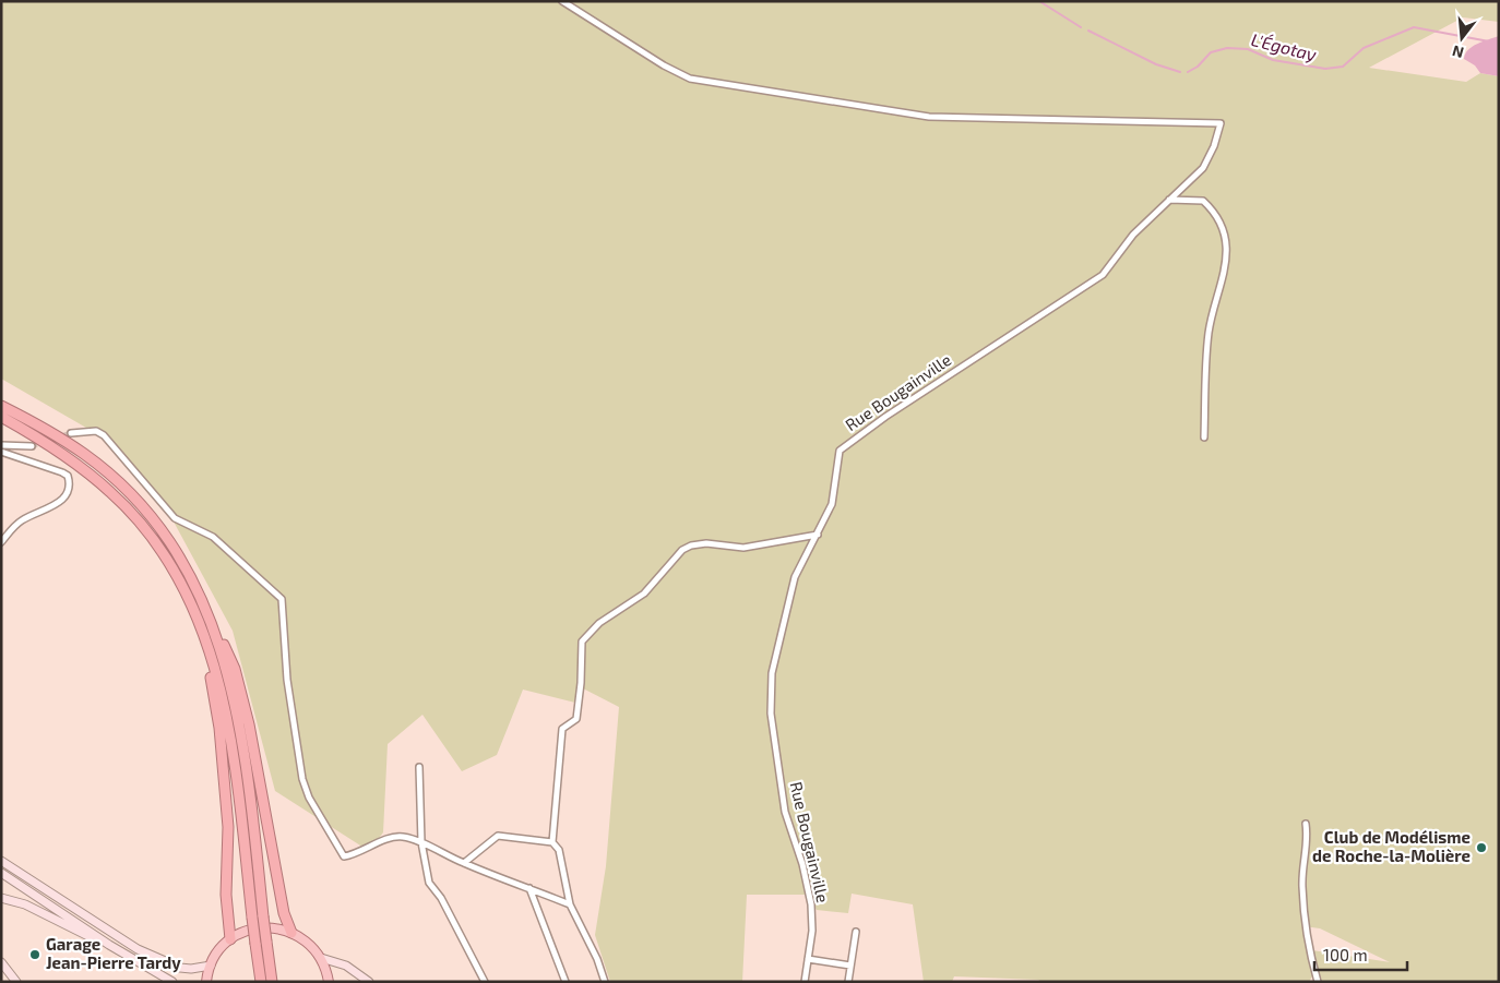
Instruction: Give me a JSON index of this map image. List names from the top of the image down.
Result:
{
  "streets": {
    "street": ["Rue Bougainville"]
  },
  "water": ["L'Égotay"],
  "places": ["Club de Modélisme de Roche-la-Molière", "Garage Jean-Pierre Tardy"],
  "scale_bar": "100 m",
  "north": "bottom"
}
